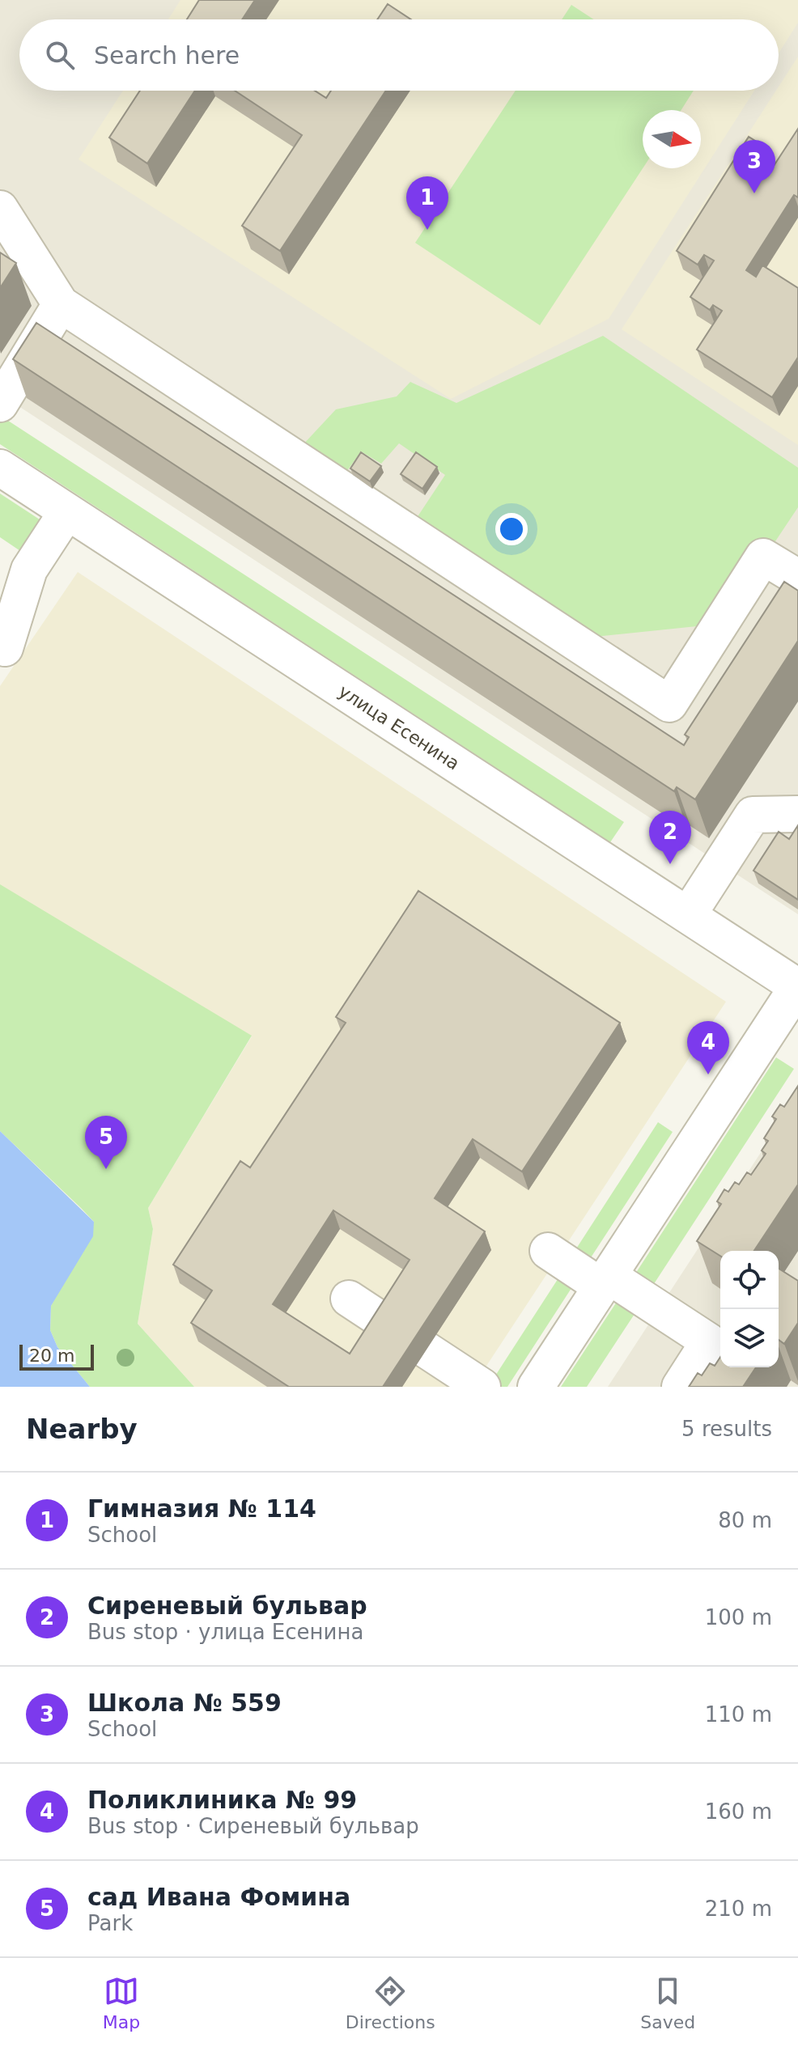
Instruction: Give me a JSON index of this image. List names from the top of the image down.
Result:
{
  "streets": {
    "street": ["улица Есенина"]
  },
  "scale_bar": "20 m",
  "north": "right",
  "page": {
    "search": "Search here",
    "pins": [
      "3",
      "1",
      "2",
      "4",
      "5"
    ],
    "scale": "20 m",
    "heading": ["Nearby", "5 results"],
    "list": [
      {
        "mark": "1",
        "name": "Гимназия № 114",
        "note": "School",
        "value": "80 m"
      },
      {
        "mark": "2",
        "name": "Сиреневый бульвар",
        "note": "Bus stop · улица Есенина",
        "value": "100 m"
      },
      {
        "mark": "3",
        "name": "Школа № 559",
        "note": "School",
        "value": "110 m"
      },
      {
        "mark": "4",
        "name": "Поликлиника № 99",
        "note": "Bus stop · Сиреневый бульвар",
        "value": "160 m"
      },
      {
        "mark": "5",
        "name": "сад Ивана Фомина",
        "note": "Park",
        "value": "210 m"
      }
    ],
    "nav": ["Map", "Directions", "Saved"]
  }
}
